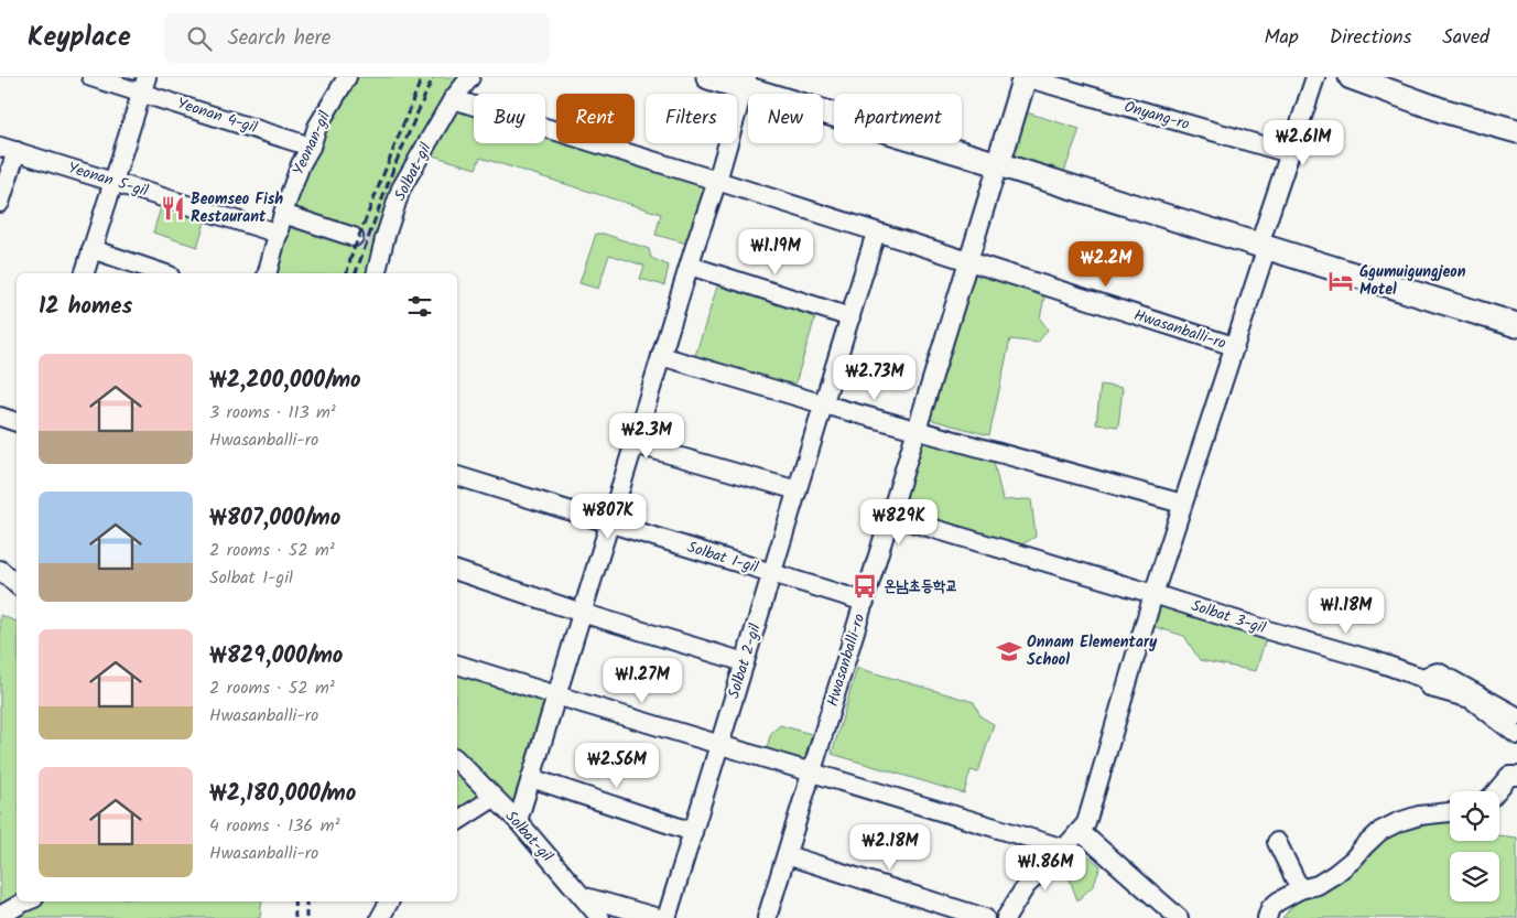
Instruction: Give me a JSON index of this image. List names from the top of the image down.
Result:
{
  "streets": {
    "main road": ["Onyang-ro"],
    "street": [
      "Yeonan 4-gil",
      "Yeonan-gil",
      "Solbat-gil",
      "Yeonan 5-gil",
      "Hwasanballi-ro",
      "Solbat 1-gil",
      "Solbat 3-gil",
      "Solbat 2-gil"
    ]
  },
  "crossings": [
    ["Yeonan 4-gil", "Yeonan-gil"],
    ["Onyang-ro", "Hwasanballi-ro"],
    ["Yeonan-gil", "Yeonan 5-gil"],
    ["Hwasanballi-ro", "Solbat 1-gil"],
    ["Solbat 1-gil", "Solbat 2-gil"]
  ],
  "places": {
    "restaurant": ["Beomseo Fish Restaurant"],
    "hotel": ["Ggumuigungjeon Motel"],
    "bus stop": ["온남초등학교"],
    "school or university": ["Onnam Elementary School"]
  },
  "page": {
    "header": "Keyplace",
    "search": "Search here",
    "nav": ["Map", "Directions", "Saved"],
    "chip": [
      "Buy",
      "Rent",
      "Filters",
      "New",
      "Apartment"
    ],
    "price": [
      "₩2.61M",
      "₩1.19M",
      "₩2.2M",
      "₩2.73M",
      "₩2.3M",
      "₩807K",
      "₩829K",
      "₩1.18M",
      "₩1.27M",
      "₩2.56M",
      "₩2.18M",
      "₩1.86M"
    ],
    "heading": "12 homes",
    "list": [
      {
        "name": "₩2,200,000/mo",
        "note": "3 rooms · 113 m² · Hwasanballi-ro"
      },
      {
        "name": "₩807,000/mo",
        "note": "2 rooms · 52 m² · Solbat 1-gil"
      },
      {
        "name": "₩829,000/mo",
        "note": "2 rooms · 52 m² · Hwasanballi-ro"
      },
      {
        "name": "₩2,180,000/mo",
        "note": "4 rooms · 136 m² · Hwasanballi-ro"
      }
    ]
  }
}
